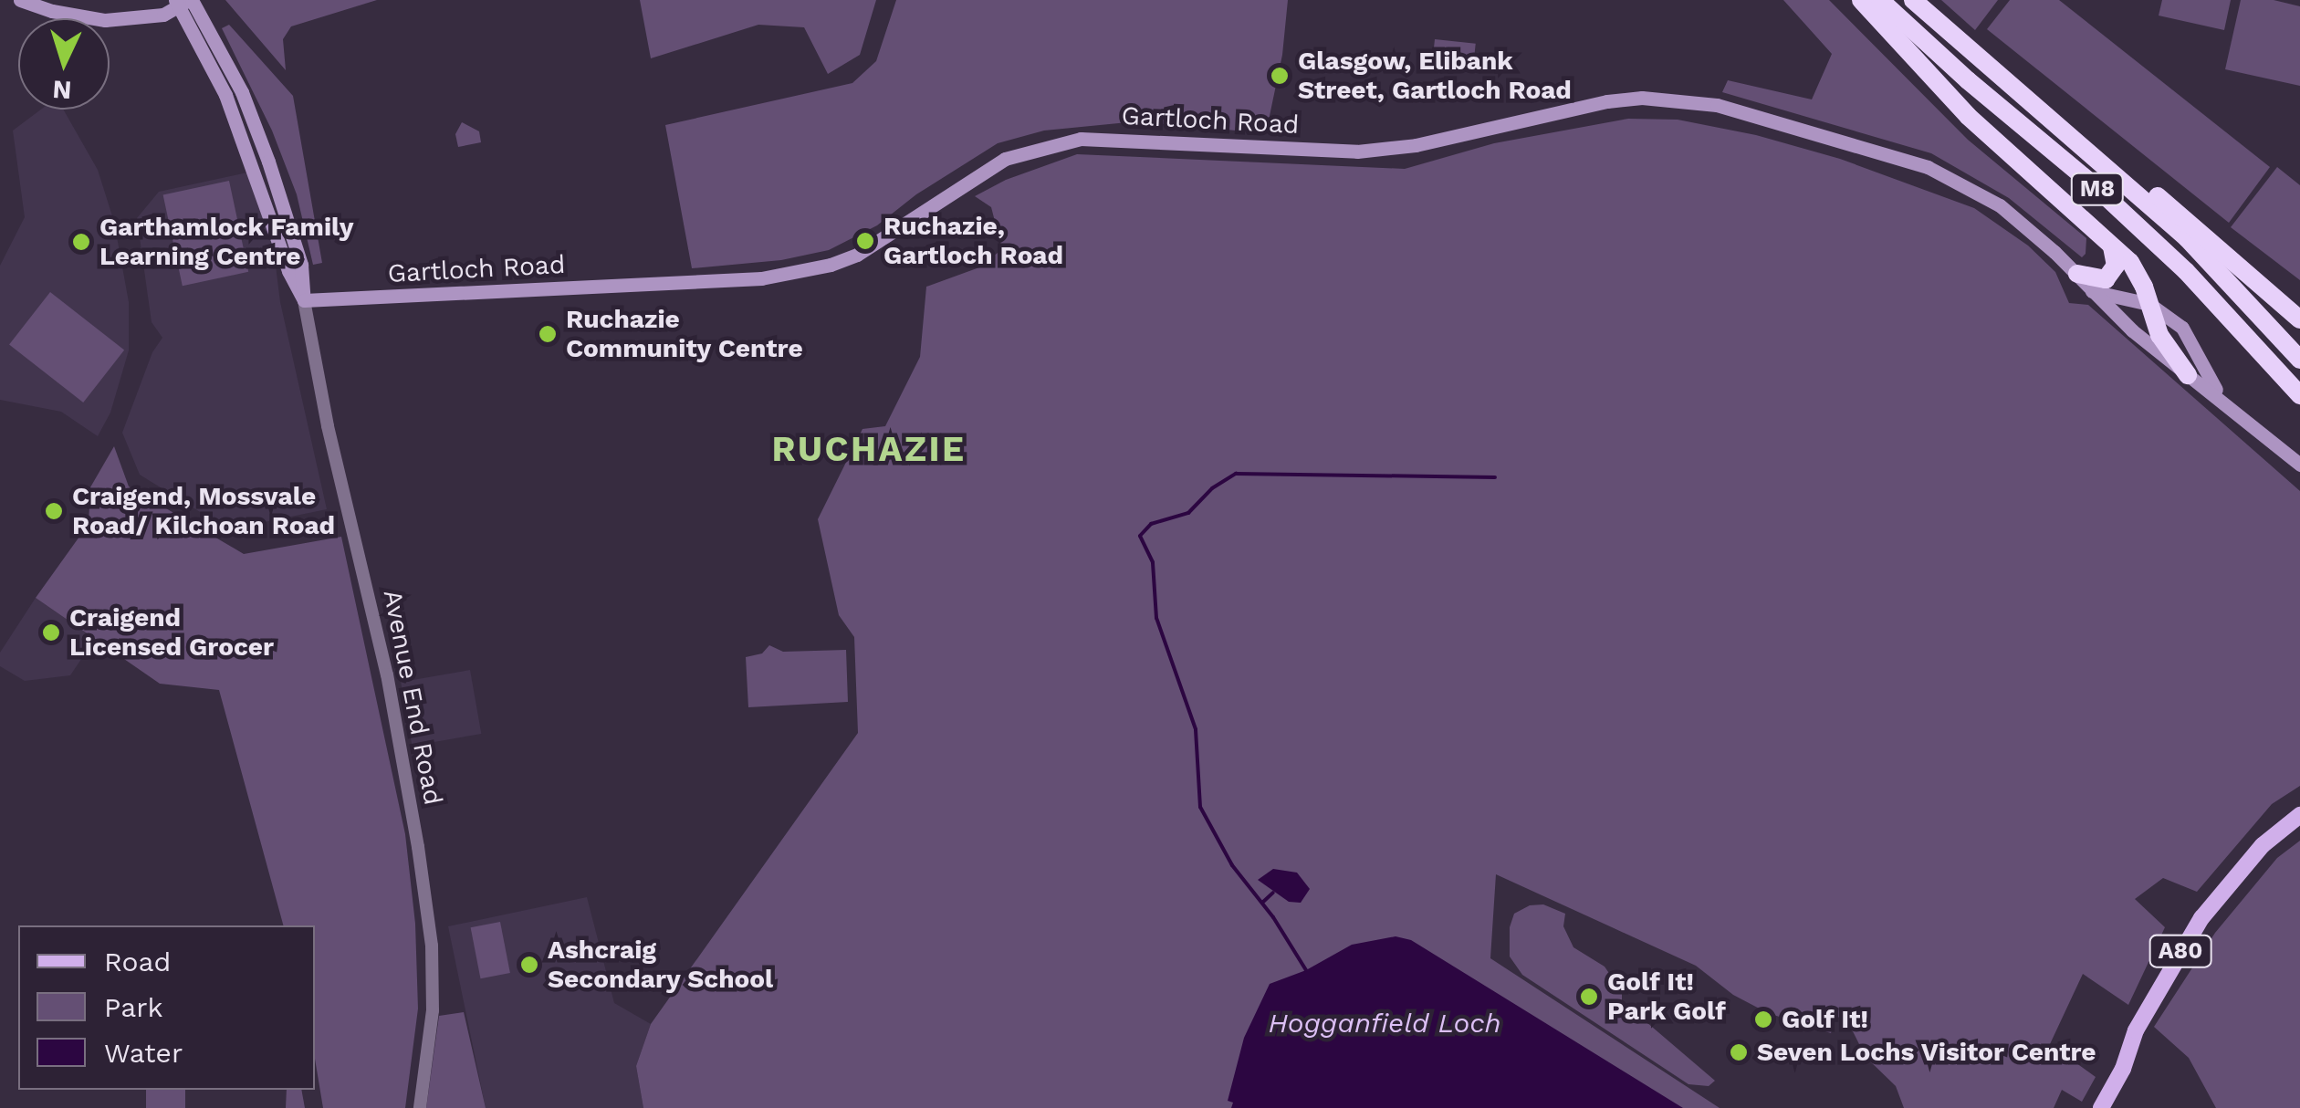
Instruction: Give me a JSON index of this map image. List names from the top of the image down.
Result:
{
  "streets": {
    "highway": ["M8"],
    "main road": ["Gartloch Road", "A80"],
    "street": ["Avenue End Road"]
  },
  "crossings": [
    ["Gartloch Road", "Avenue End Road"]
  ],
  "districts": ["RUCHAZIE"],
  "water": ["Hogganfield Loch"],
  "places": [
    "Glasgow, Elibank Street, Gartloch Road",
    "Ruchazie, Gartloch Road",
    "Garthamlock Family Learning Centre",
    "Ruchazie Community Centre",
    "Craigend, Mossvale Road/ Kilchoan Road",
    "Craigend Licensed Grocer",
    "Ashcraig Secondary School",
    "Golf It! Park Golf",
    "Golf It!",
    "Seven Lochs Visitor Centre"
  ],
  "legend": ["Road", "Park", "Water"],
  "north": "bottom"
}
